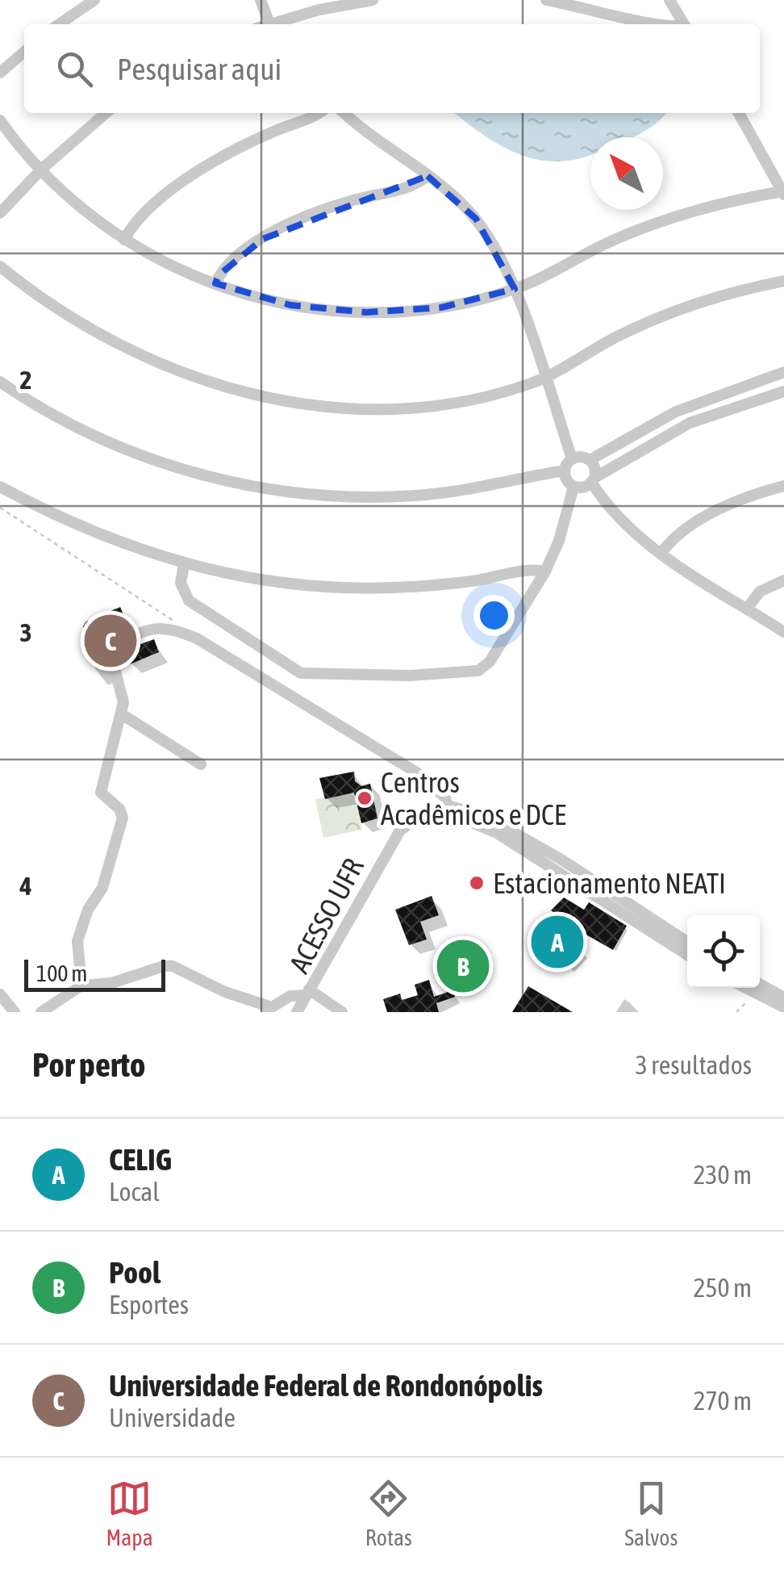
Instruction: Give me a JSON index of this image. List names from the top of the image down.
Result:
{
  "streets": {
    "street": ["ACESSO UFR"]
  },
  "places": ["Centros Acadêmicos e DCE", "Estacionamento NEATI"],
  "scale_bar": "100 m",
  "north": "top left",
  "page": {
    "search": "Pesquisar aqui",
    "pins": ["C", "A", "B"],
    "scale": "100 m",
    "heading": ["Por perto", "3 resultados"],
    "list": [
      {
        "mark": "A",
        "name": "CELIG",
        "note": "Local",
        "value": "230 m"
      },
      {
        "mark": "B",
        "name": "Pool",
        "note": "Esportes",
        "value": "250 m"
      },
      {
        "mark": "C",
        "name": "Universidade Federal de Rondonópolis",
        "note": "Universidade",
        "value": "270 m"
      }
    ],
    "nav": ["Mapa", "Rotas", "Salvos"]
  },
  "grid": {
    "rows": ["2", "3", "4"]
  }
}
